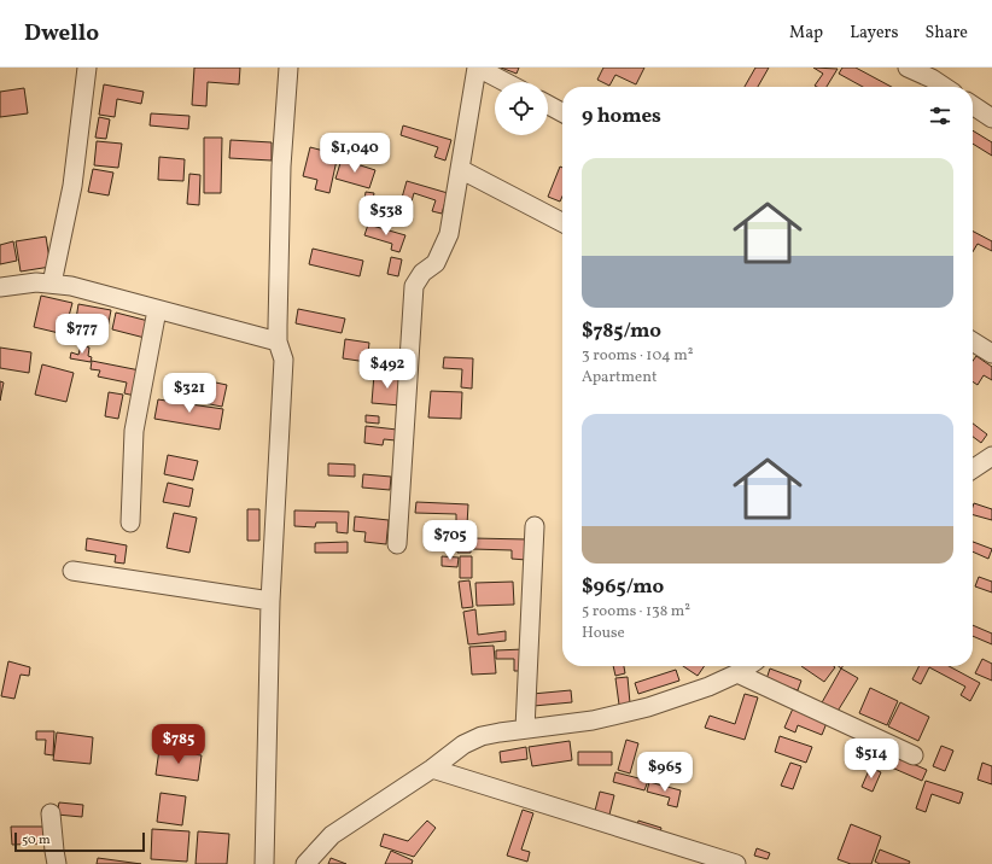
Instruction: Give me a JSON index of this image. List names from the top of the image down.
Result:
{
  "scale_bar": "50 m",
  "page": {
    "header": "Dwello",
    "nav": ["Map", "Layers", "Share"],
    "heading": "9 homes",
    "price": [
      "$1,040",
      "$538",
      "$777",
      "$492",
      "$321",
      "$705",
      "$785",
      "$514",
      "$965"
    ],
    "list": [
      {
        "name": "$785/mo",
        "note": "3 rooms · 104 m² · Apartment"
      },
      {
        "name": "$965/mo",
        "note": "5 rooms · 138 m² · House"
      }
    ],
    "scale": "50 m"
  }
}
